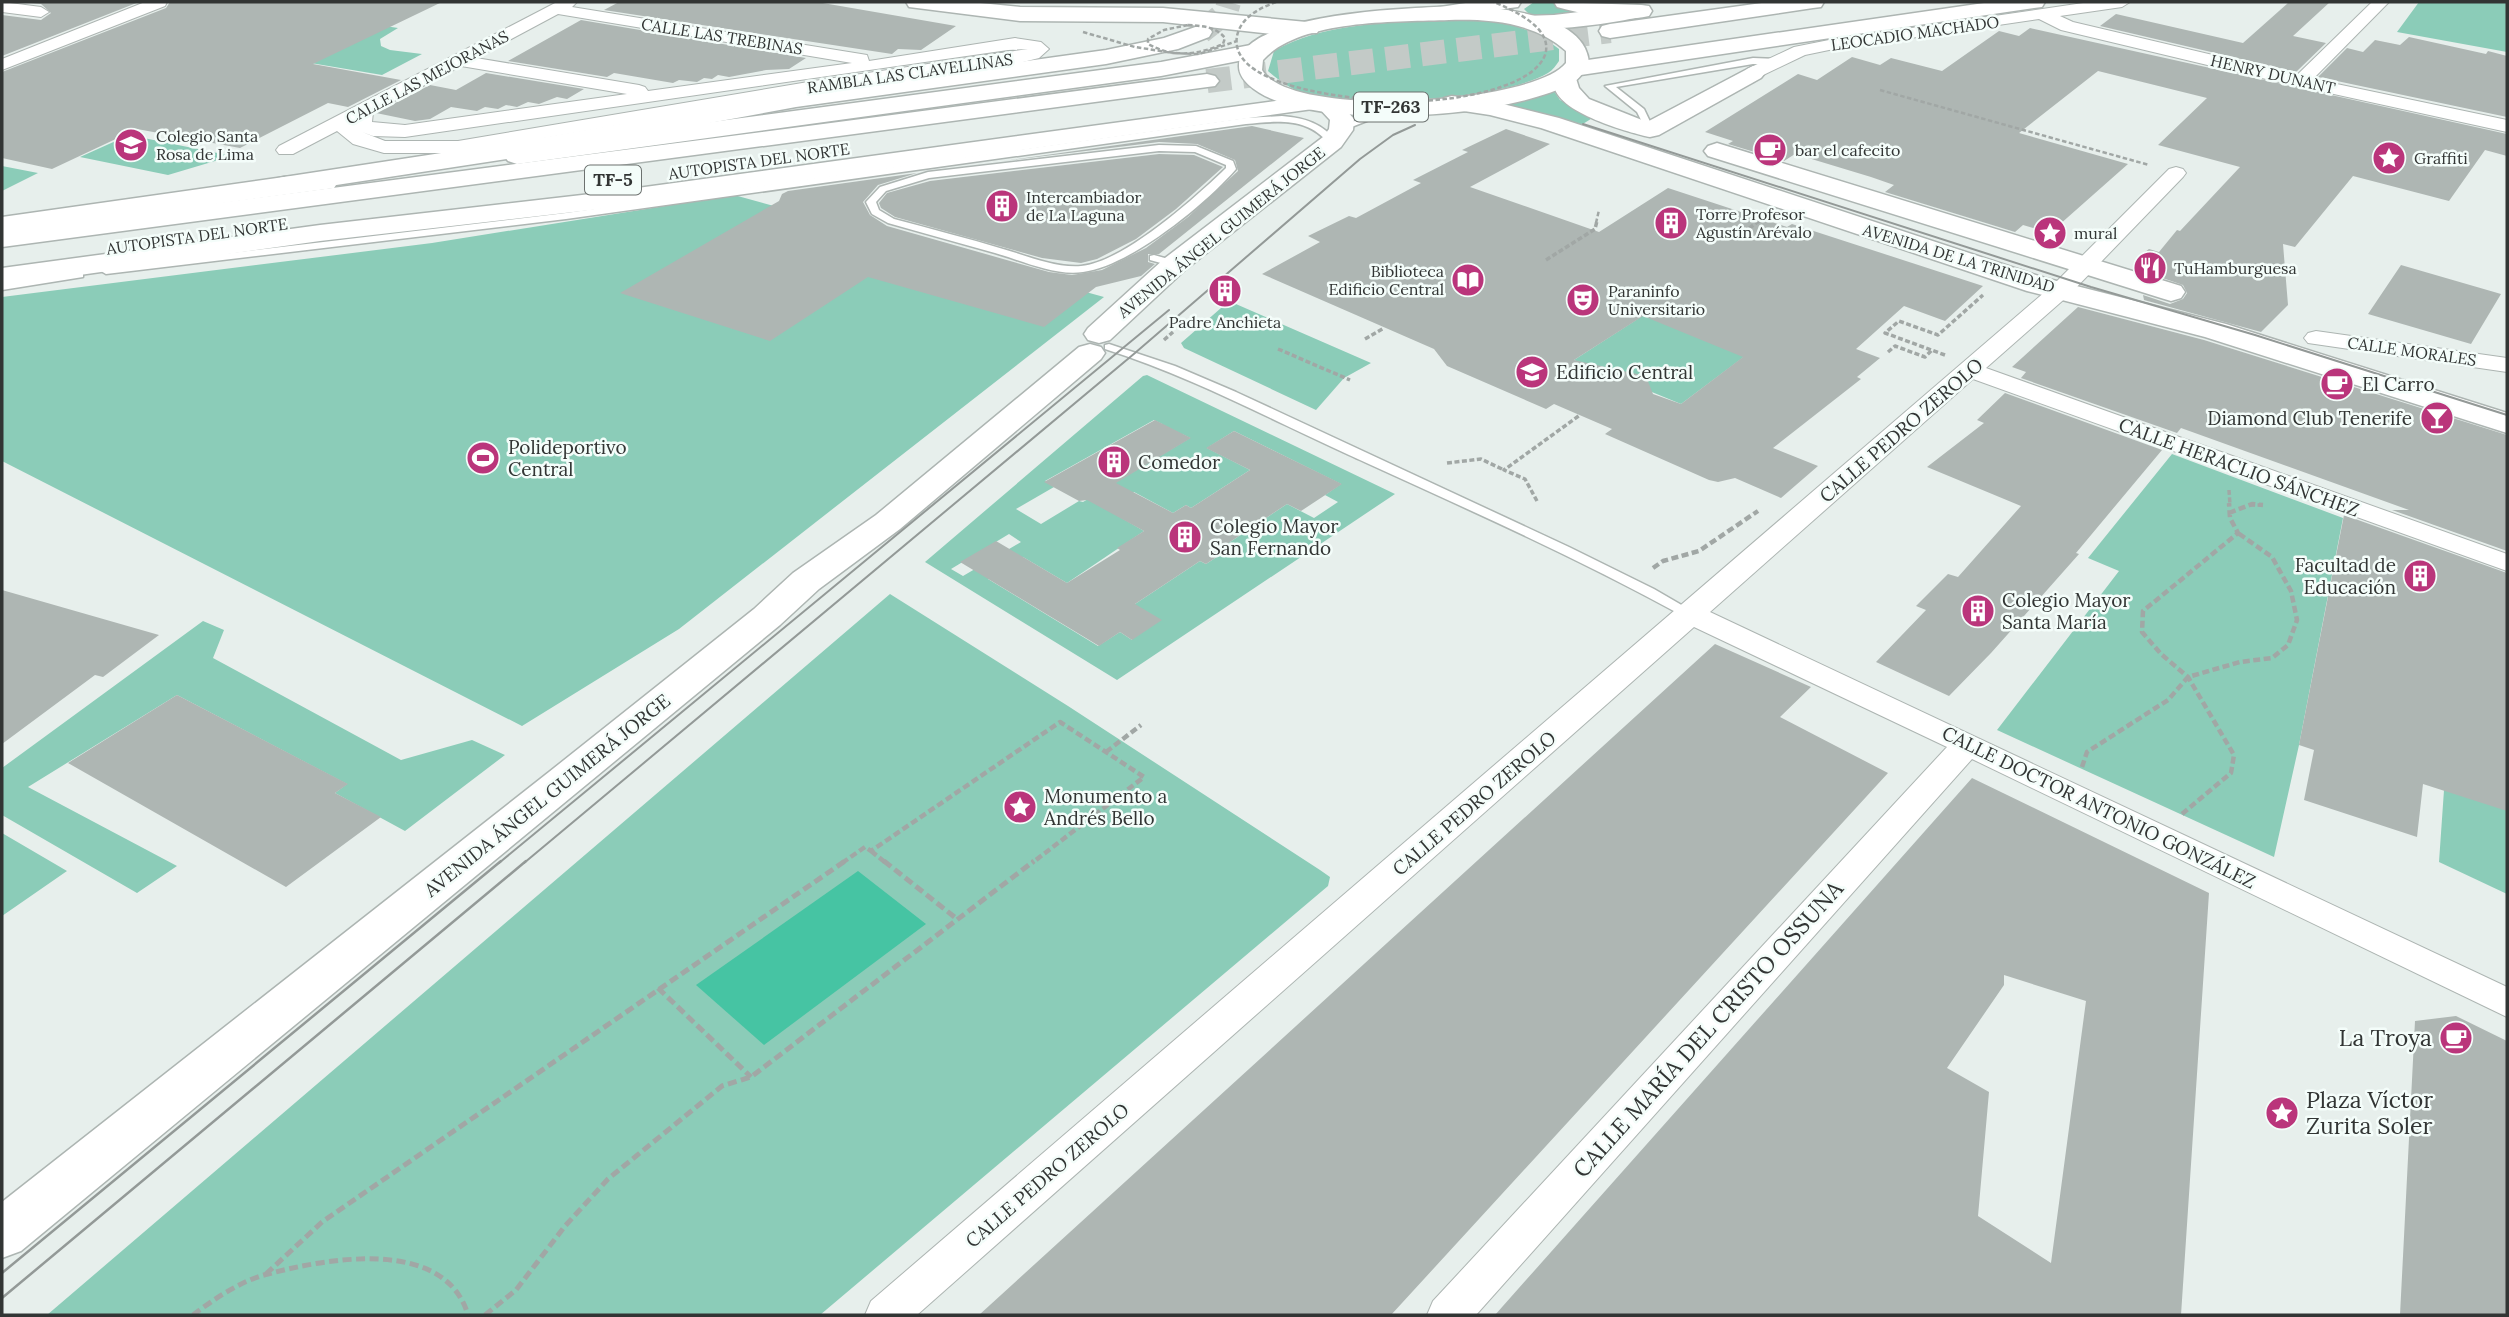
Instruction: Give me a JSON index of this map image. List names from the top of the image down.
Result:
{
  "streets": {
    "main road": [
      "TF-263",
      "AUTOPISTA DEL NORTE",
      "TF-5",
      "AVENIDA ÁNGEL GUIMERÁ JORGE",
      "AVENIDA DE LA TRINIDAD"
    ],
    "street": [
      "LEOCADIO MACHADO",
      "CALLE LAS TREBINAS",
      "RAMBLA LAS CLAVELLINAS",
      "HENRY DUNANT",
      "CALLE LAS MEJORANAS",
      "CALLE MORALES",
      "CALLE PEDRO ZEROLO",
      "CALLE HERACLIO SÁNCHEZ",
      "CALLE DOCTOR ANTONIO GONZÁLEZ",
      "CALLE MARÍA DEL CRISTO OSSUNA"
    ]
  },
  "crossings": [
    ["LEOCADIO MACHADO", "HENRY DUNANT"],
    ["CALLE LAS TREBINAS", "RAMBLA LAS CLAVELLINAS"],
    ["CALLE LAS TREBINAS", "CALLE LAS MEJORANAS"],
    ["RAMBLA LAS CLAVELLINAS", "CALLE LAS MEJORANAS"],
    ["TF-263", "AVENIDA ÁNGEL GUIMERÁ JORGE"],
    ["TF-263", "AVENIDA DE LA TRINIDAD"],
    ["AVENIDA DE LA TRINIDAD", "CALLE MORALES"],
    ["AVENIDA DE LA TRINIDAD", "CALLE PEDRO ZEROLO"],
    ["CALLE PEDRO ZEROLO", "CALLE HERACLIO SÁNCHEZ"],
    ["CALLE PEDRO ZEROLO", "CALLE DOCTOR ANTONIO GONZÁLEZ"],
    ["CALLE DOCTOR ANTONIO GONZÁLEZ", "CALLE MARÍA DEL CRISTO OSSUNA"]
  ],
  "places": {
    "school or university": ["Colegio Santa Rosa de Lima", "Edificio Central"],
    "cafe": ["bar el cafecito", "El Carro", "La Troya"],
    "place": [
      "Graffiti",
      "mural",
      "Monumento a Andrés Bello",
      "Plaza Víctor Zurita Soler"
    ],
    "building": [
      "Intercambiador de La Laguna",
      "Torre Profesor Agustín Arévalo",
      "Padre Anchieta",
      "Comedor",
      "Colegio Mayor San Fernando",
      "Facultad de Educación",
      "Colegio Mayor Santa María"
    ],
    "restaurant": ["TuHamburguesa"],
    "library": ["Biblioteca Edificio Central"],
    "theatre": ["Paraninfo Universitario"],
    "bar": ["Diamond Club Tenerife"],
    "sports": ["Polideportivo Central"]
  }
}
